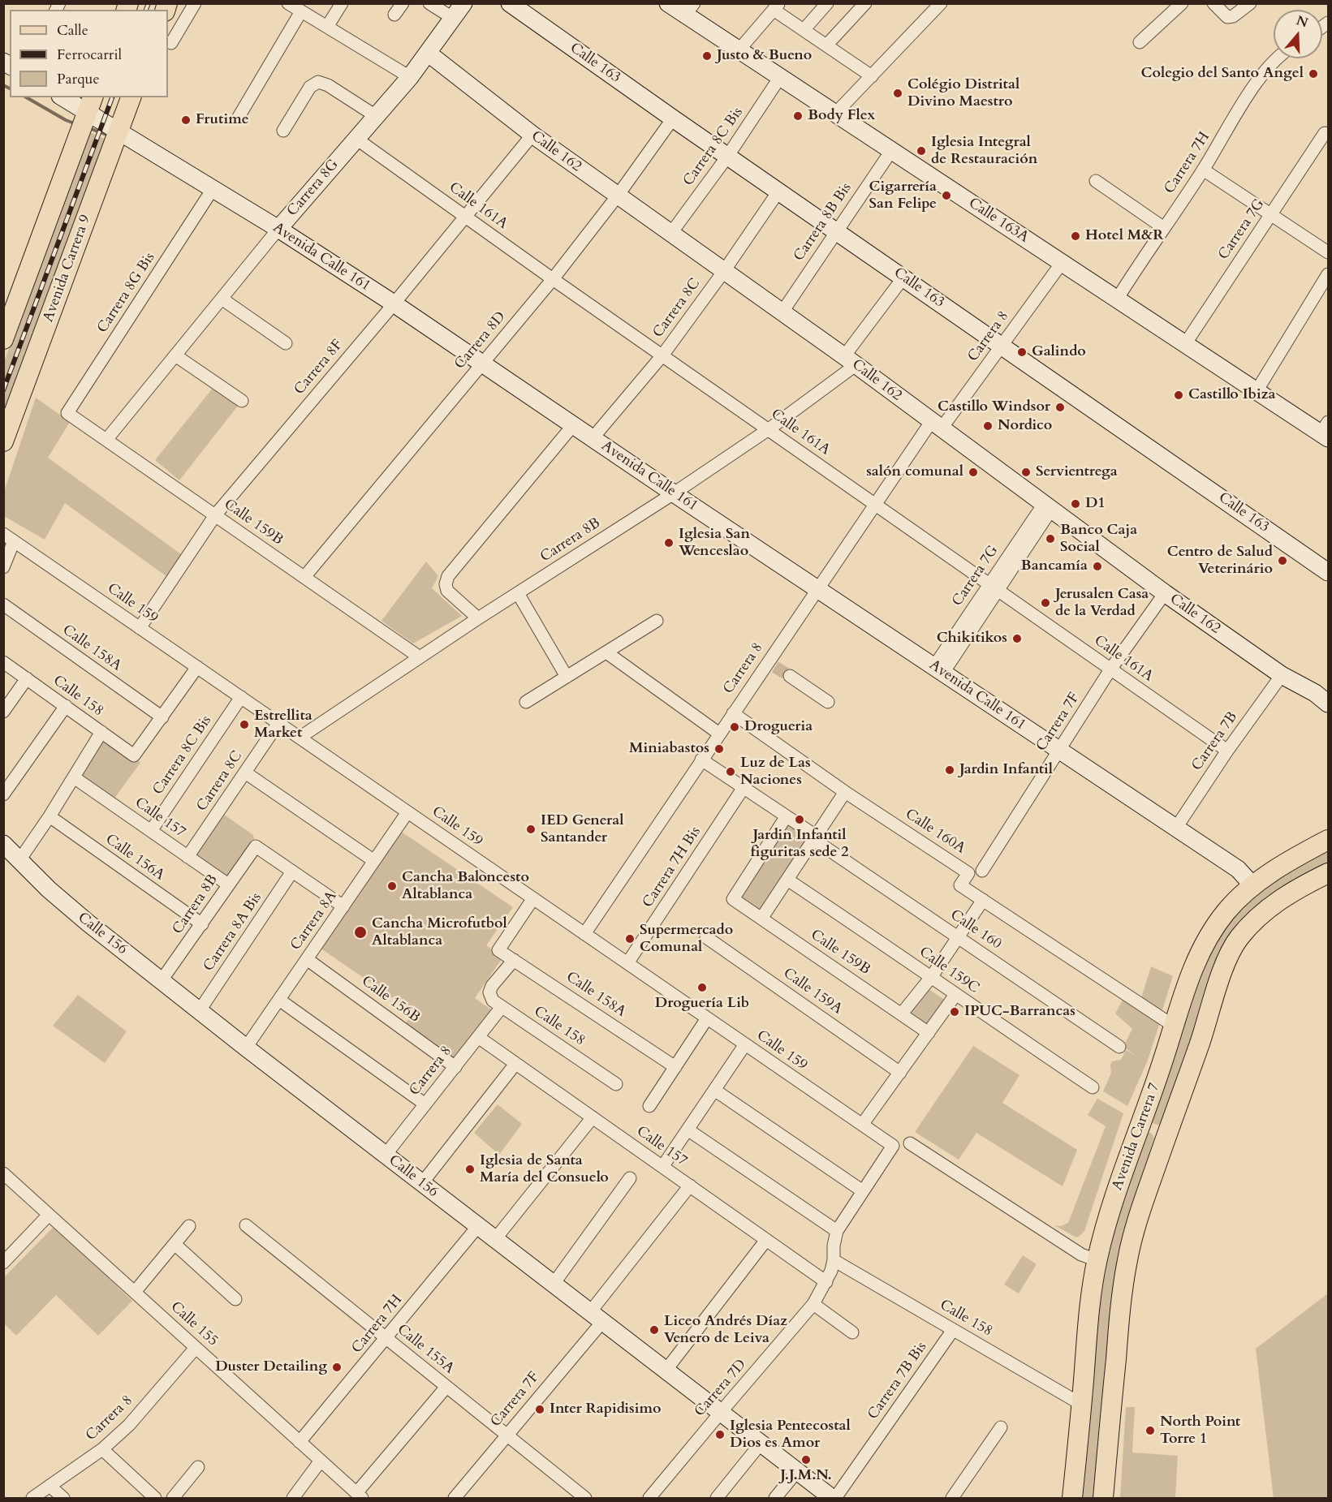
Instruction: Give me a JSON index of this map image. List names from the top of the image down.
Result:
{
  "streets": {
    "main road": ["Avenida Carrera 9", "Avenida Carrera 7"],
    "street": [
      "Calle 163",
      "Carrera 8C Bis",
      "Calle 162",
      "Carrera 7H",
      "Carrera 8G",
      "Calle 161A",
      "Calle 163A",
      "Carrera 8B Bis",
      "Carrera 7G",
      "Avenida Calle 161",
      "Carrera 8G Bis",
      "Carrera 8C",
      "Carrera 8",
      "Carrera 8D",
      "Carrera 8F",
      "Calle 159B",
      "Carrera 8B",
      "Calle 159",
      "Calle 158A",
      "Calle 158",
      "Carrera 7F",
      "Carrera 7B",
      "Calle 157",
      "Calle 160A",
      "Calle 156A",
      "Carrera 7H Bis",
      "Carrera 8A",
      "Calle 160",
      "Carrera 8A Bis",
      "Calle 156",
      "Calle 159C",
      "Calle 159A",
      "Calle 156B",
      "Calle 155",
      "Calle 155A",
      "Carrera 7B Bis",
      "Carrera 7D"
    ]
  },
  "crossings": [
    ["Calle 163", "Carrera 8C Bis"],
    ["Calle 163", "Carrera 8B Bis"],
    ["Calle 163", "Carrera 8C"],
    ["Calle 163", "Carrera 8"],
    ["Calle 163", "Carrera 8D"],
    ["Calle 163", "Carrera 8B"],
    ["Carrera 8C Bis", "Calle 162"],
    ["Carrera 8C Bis", "Calle 163A"],
    ["Carrera 8C Bis", "Calle 159"],
    ["Carrera 8C Bis", "Calle 157"],
    ["Calle 162", "Carrera 8G"],
    ["Calle 162", "Carrera 8B Bis"],
    ["Calle 162", "Carrera 7G"],
    ["Calle 162", "Carrera 8C"],
    ["Calle 162", "Carrera 8"],
    ["Calle 162", "Carrera 8D"],
    ["Calle 162", "Carrera 8F"],
    ["Calle 162", "Carrera 8B"],
    ["Calle 162", "Carrera 7F"],
    ["Calle 162", "Carrera 7B"],
    ["Carrera 7H", "Calle 163A"],
    ["Carrera 7H", "Calle 156"],
    ["Carrera 7H", "Calle 155"],
    ["Carrera 7H", "Calle 155A"],
    ["Carrera 8G", "Calle 161A"],
    ["Carrera 8G", "Avenida Calle 161"],
    ["Carrera 8G", "Calle 159B"],
    ["Calle 161A", "Carrera 7G"],
    ["Calle 161A", "Carrera 8C"],
    ["Calle 161A", "Carrera 8"],
    ["Calle 161A", "Carrera 8D"],
    ["Calle 161A", "Carrera 8F"],
    ["Calle 161A", "Carrera 8B"],
    ["Calle 161A", "Carrera 7F"],
    ["Calle 161A", "Carrera 7B"],
    ["Calle 163A", "Carrera 8B Bis"],
    ["Calle 163A", "Carrera 7G"],
    ["Calle 163A", "Carrera 8"],
    ["Carrera 7G", "Avenida Calle 161"],
    ["Avenida Calle 161", "Avenida Carrera 9"],
    ["Avenida Calle 161", "Carrera 8G Bis"],
    ["Avenida Calle 161", "Carrera 8C"],
    ["Avenida Calle 161", "Carrera 8"],
    ["Avenida Calle 161", "Carrera 8D"],
    ["Avenida Calle 161", "Carrera 8F"],
    ["Avenida Calle 161", "Carrera 8B"],
    ["Avenida Calle 161", "Carrera 7F"],
    ["Avenida Calle 161", "Carrera 7B"],
    ["Avenida Calle 161", "Avenida Carrera 7"],
    ["Carrera 8G Bis", "Calle 159B"],
    ["Carrera 8C", "Calle 159"],
    ["Carrera 8C", "Calle 157"],
    ["Carrera 8", "Calle 159"],
    ["Carrera 8", "Calle 158"],
    ["Carrera 8", "Calle 157"],
    ["Carrera 8", "Calle 160A"],
    ["Carrera 8", "Calle 160"],
    ["Carrera 8", "Calle 156"],
    ["Carrera 8", "Calle 156B"],
    ["Carrera 8", "Calle 155"],
    ["Carrera 8D", "Calle 159B"],
    ["Carrera 8F", "Calle 159B"],
    ["Carrera 8F", "Calle 159"],
    ["Calle 159B", "Carrera 8B"],
    ["Calle 159B", "Calle 160"],
    ["Carrera 8B", "Calle 159"],
    ["Carrera 8B", "Calle 157"],
    ["Carrera 8B", "Calle 156A"],
    ["Carrera 8B", "Carrera 8A Bis"],
    ["Carrera 8B", "Calle 156"],
    ["Calle 159", "Calle 158A"],
    ["Calle 159", "Carrera 7H Bis"],
    ["Calle 159", "Carrera 8A"],
    ["Calle 159", "Carrera 7D"],
    ["Calle 158A", "Calle 158"],
    ["Calle 158", "Avenida Carrera 7"],
    ["Calle 158", "Carrera 7B Bis"],
    ["Calle 158", "Carrera 7D"],
    ["Carrera 7F", "Calle 157"],
    ["Carrera 7F", "Calle 156"],
    ["Carrera 7F", "Calle 155A"],
    ["Calle 157", "Carrera 7D"],
    ["Calle 160A", "Avenida Carrera 7"],
    ["Carrera 7H Bis", "Calle 160"],
    ["Carrera 8A", "Calle 156"],
    ["Carrera 8A", "Calle 156B"],
    ["Carrera 8A Bis", "Calle 156"],
    ["Calle 156", "Carrera 7B Bis"],
    ["Calle 156", "Carrera 7D"]
  ],
  "places": [
    "Justo & Bueno",
    "Colegio del Santo Angel",
    "Colégio Distrital Divino Maestro",
    "Body Flex",
    "Frutime",
    "Iglesia Integral de Restauración",
    "Cigarrería San Felipe",
    "Hotel M&R",
    "Galindo",
    "Castillo Ibiza",
    "Castillo Windsor",
    "Nordico",
    "salón comunal",
    "Servientrega",
    "D1",
    "Banco Caja Social",
    "Iglesia San Wenceslao",
    "Centro de Salud Veterinário",
    "Bancamía",
    "Jerusalen Casa de la Verdad",
    "Chikitikos",
    "Estrellita Market",
    "Drogueria",
    "Miniabastos",
    "Jardin Infantil",
    "Luz de Las Naciones",
    "Jardin Infantil figuritas sede 2",
    "IED General Santander",
    "Cancha Baloncesto Altablanca",
    "Cancha Microfutbol Altablanca",
    "Supermercado Comunal",
    "Droguería Lib",
    "IPUC-Barrancas",
    "Iglesia de Santa María del Consuelo",
    "Liceo Andrés Díaz Venero de Leiva",
    "Duster Detailing",
    "Inter Rapidisimo",
    "North Point Torre 1",
    "Iglesia Pentecostal Dios es Amor",
    "J.J.M.N."
  ],
  "legend": ["Calle", "Ferrocarril", "Parque"],
  "north": "top"
}
